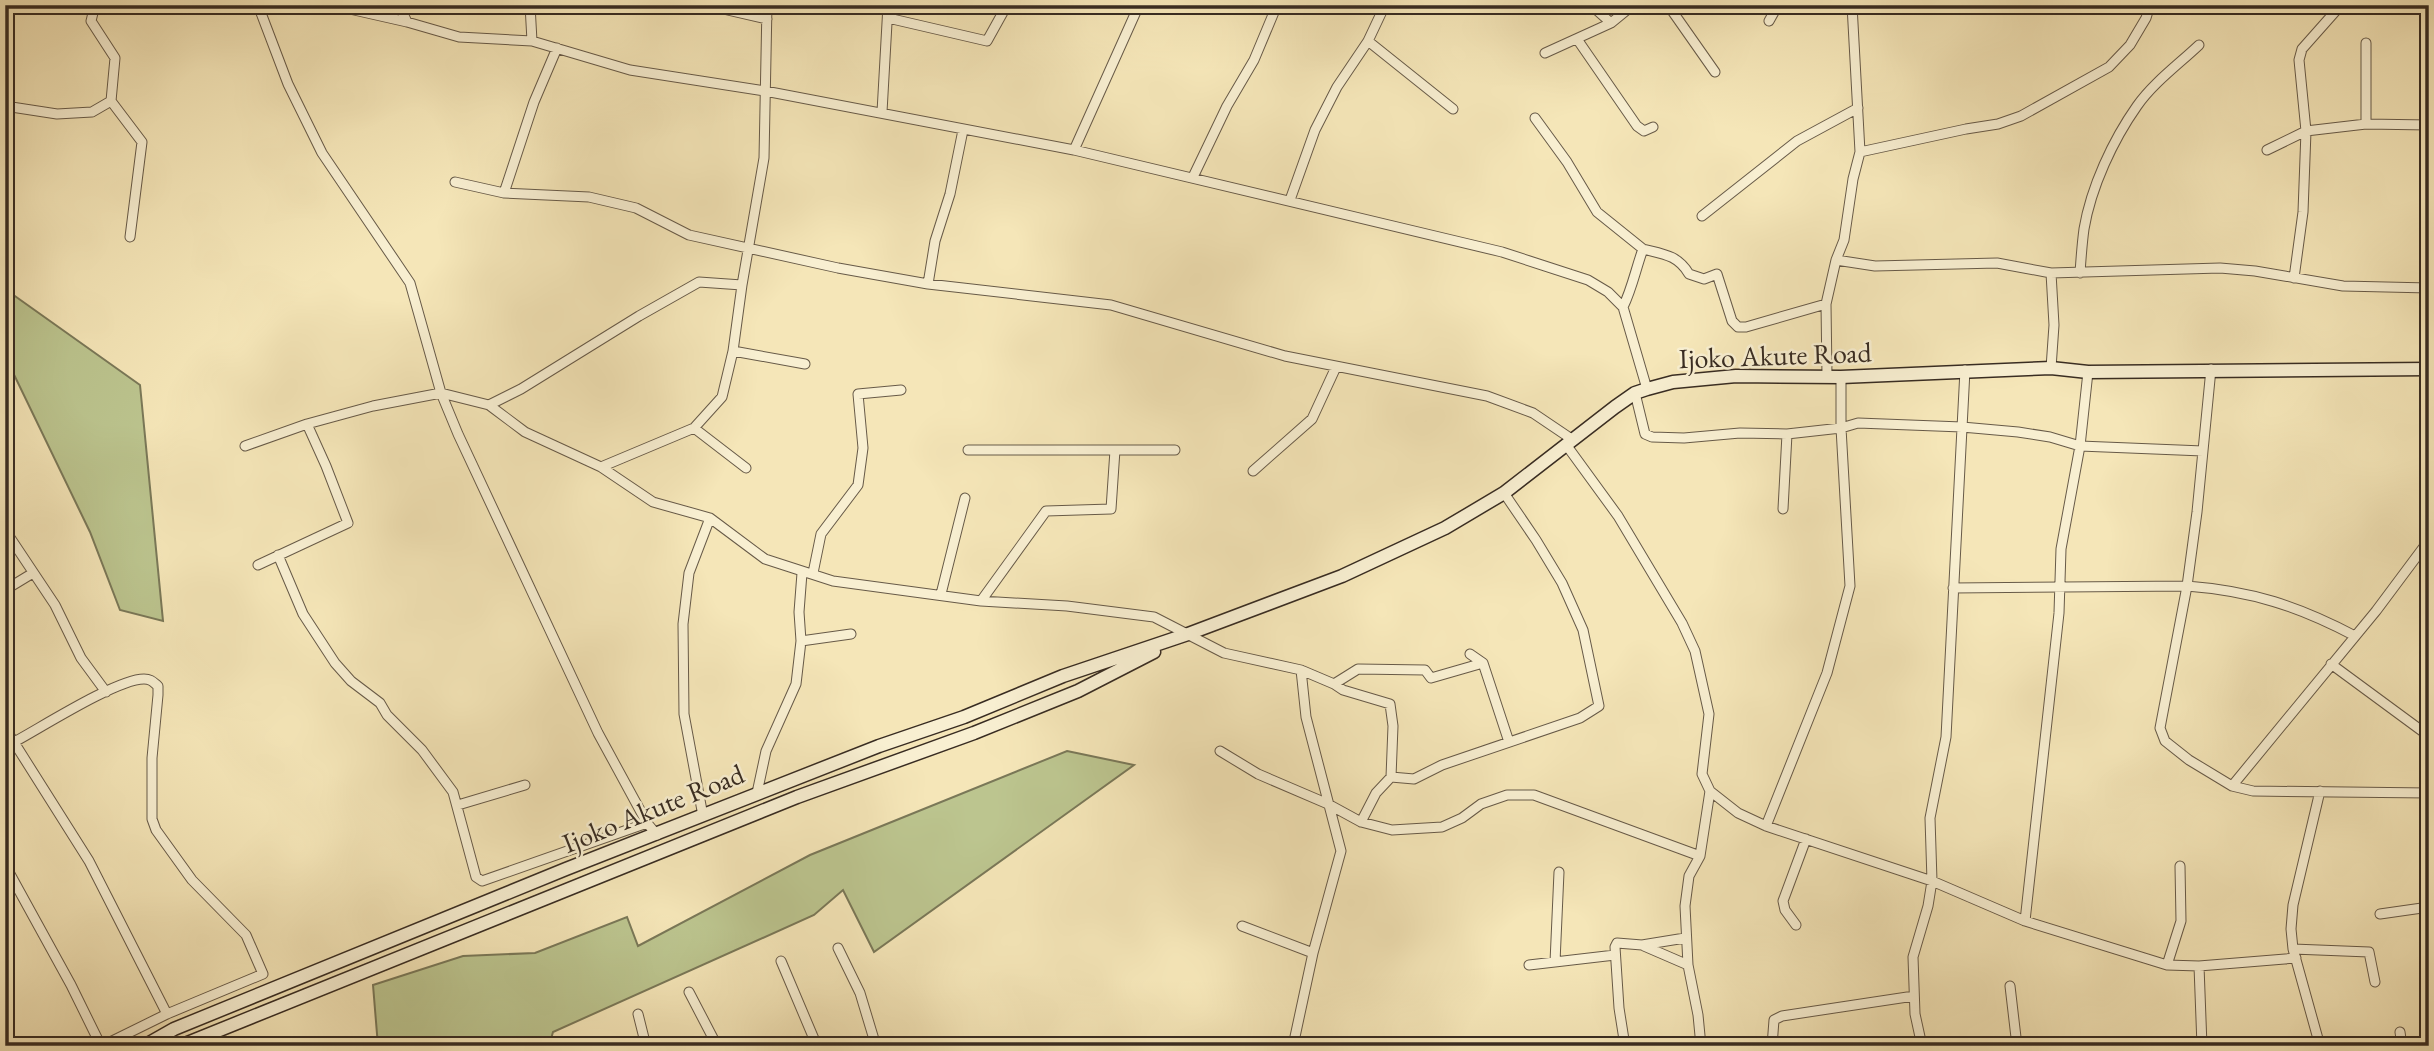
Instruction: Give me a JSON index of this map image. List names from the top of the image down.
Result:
{
  "streets": {
    "main road": ["Ijoko Akute Road"]
  }
}
